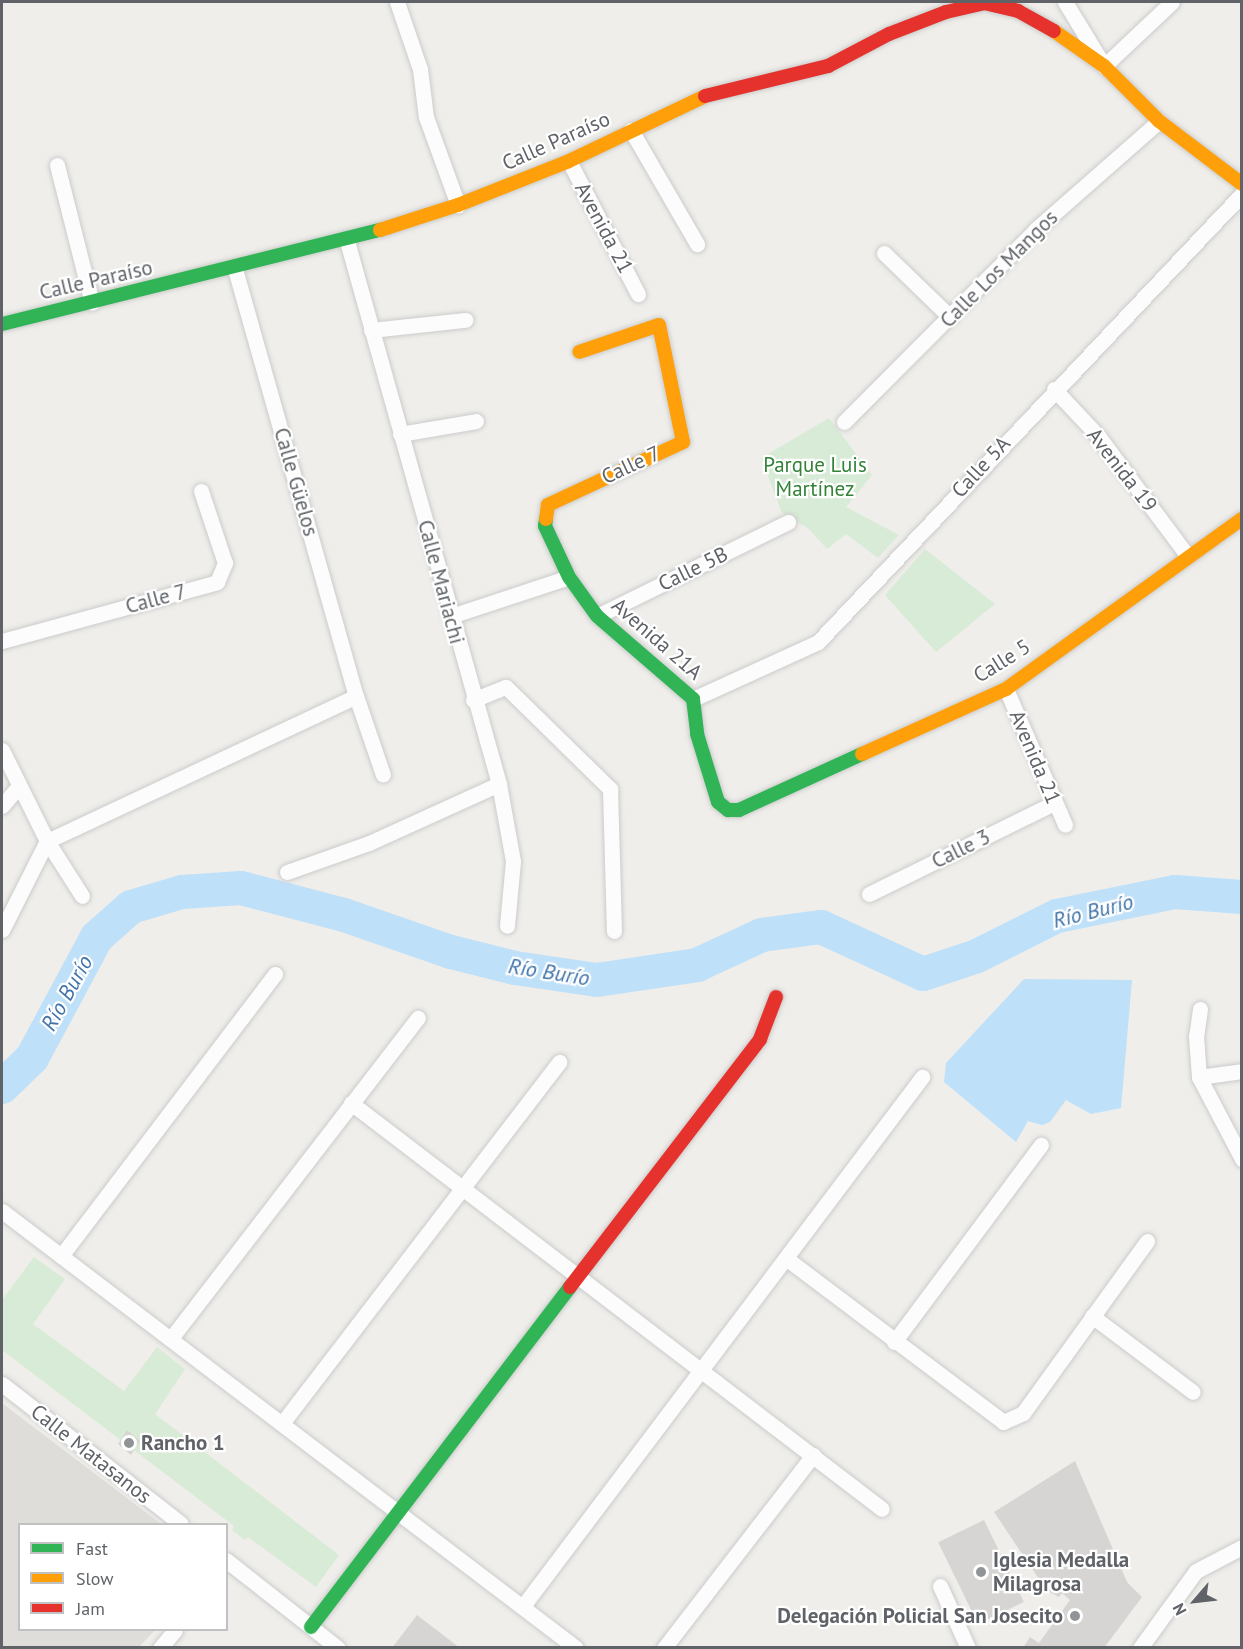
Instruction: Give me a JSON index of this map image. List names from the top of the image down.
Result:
{
  "streets": {
    "street": [
      "Calle Paraíso",
      "Avenida 21",
      "Calle Los Mangos",
      "Calle 7",
      "Calle 5A",
      "Avenida 19",
      "Calle Güelos",
      "Calle 5B",
      "Calle Mariachi",
      "Avenida 21A",
      "Calle 5",
      "Calle 3",
      "Calle Matasanos"
    ]
  },
  "crossings": [
    ["Calle Paraíso", "Avenida 21"],
    ["Calle Paraíso", "Calle Los Mangos"],
    ["Calle Paraíso", "Calle Güelos"],
    ["Calle Paraíso", "Calle Mariachi"],
    ["Avenida 21", "Calle 5"],
    ["Avenida 21", "Calle 3"],
    ["Calle 7", "Avenida 21A"],
    ["Calle 5A", "Avenida 19"],
    ["Calle 5A", "Avenida 21A"],
    ["Avenida 19", "Calle 5"],
    ["Calle 5B", "Avenida 21A"],
    ["Avenida 21A", "Calle 5"]
  ],
  "water": ["Río Burío"],
  "parks": ["Parque Luis Martínez"],
  "places": ["Rancho 1", "Iglesia Medalla Milagrosa", "Delegación Policial San Josecito"],
  "legend": ["Fast", "Slow", "Jam"],
  "north": "bottom left"
}
